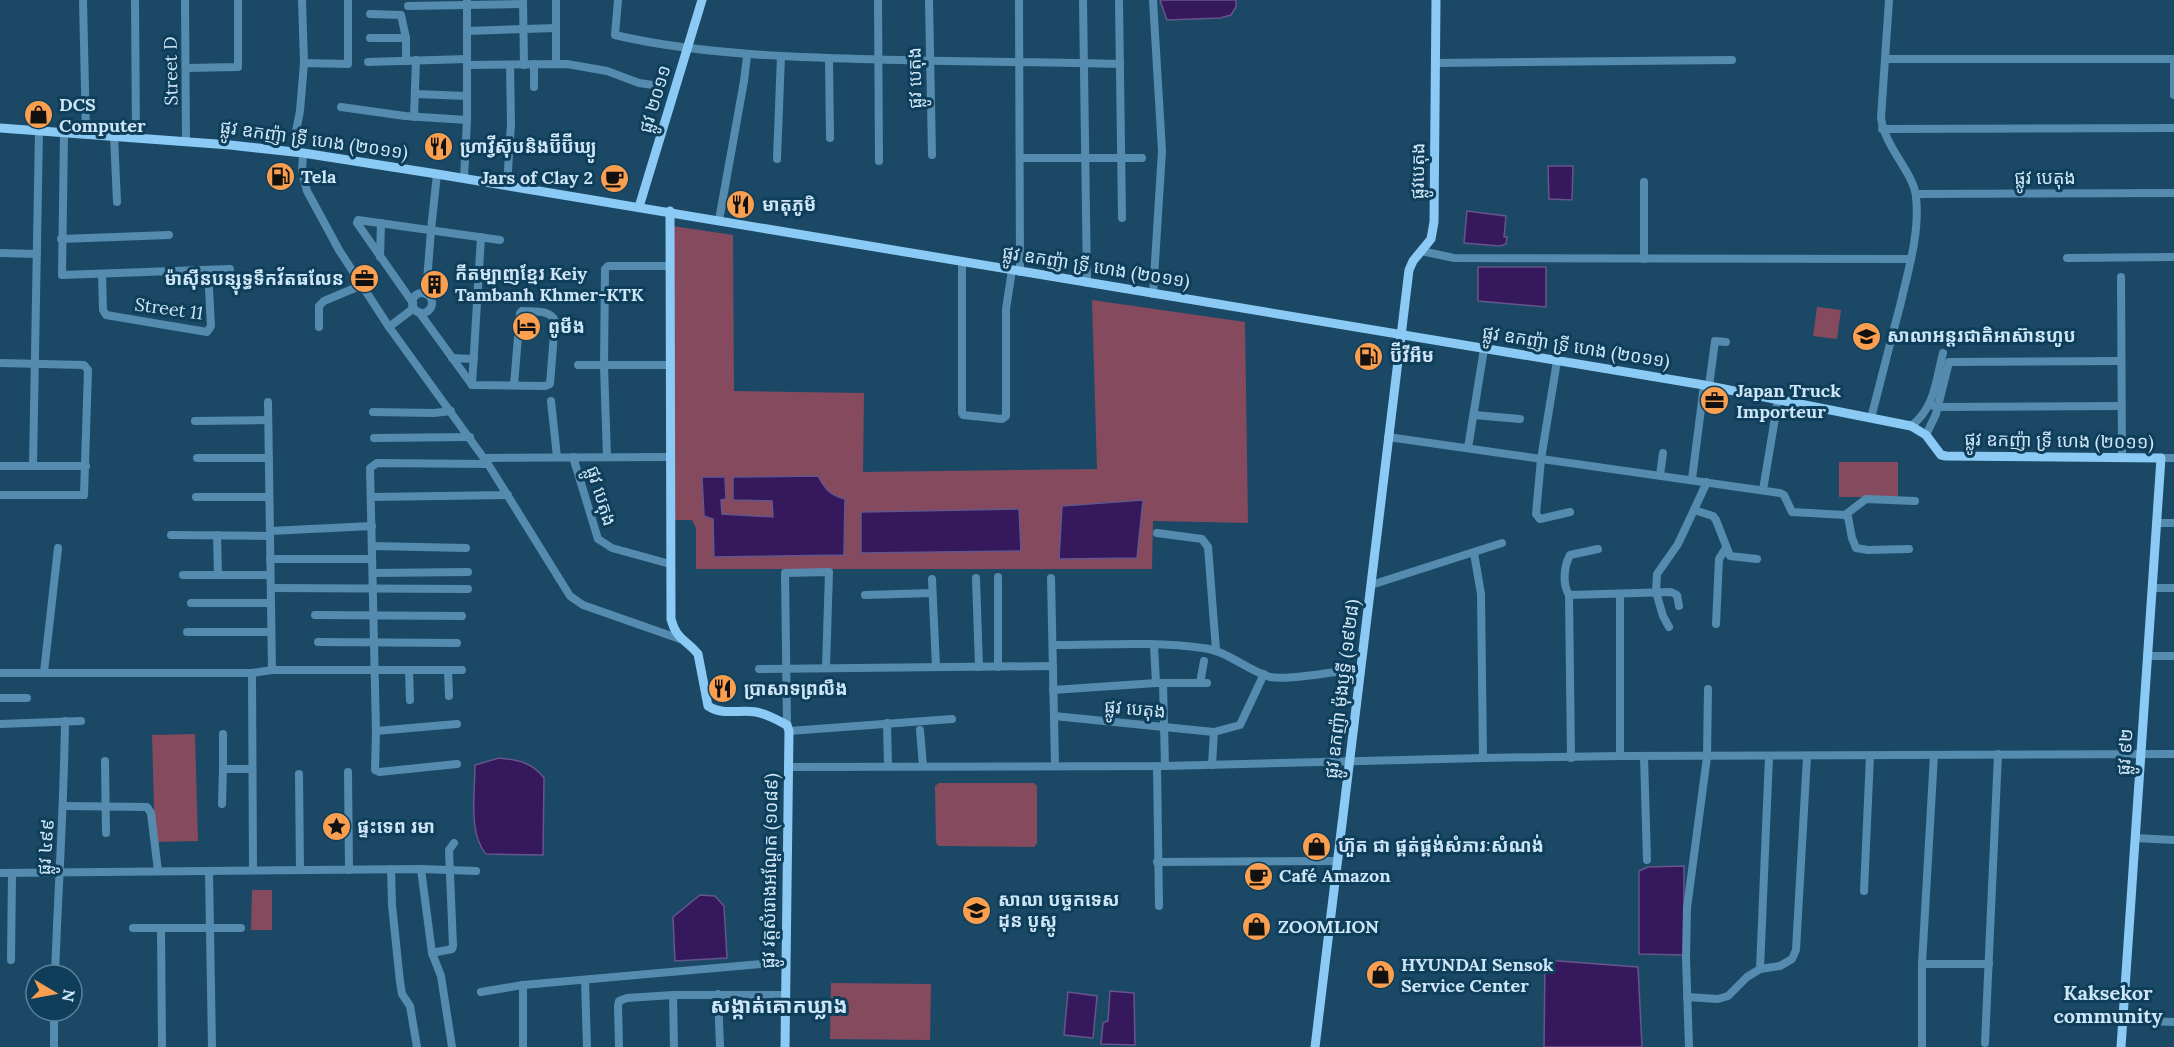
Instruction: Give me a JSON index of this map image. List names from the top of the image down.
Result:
{
  "streets": {
    "main road": [
      "ផ្លូវ ២០១១",
      "ផ្លូវ ឧកញ៉ា ទ្រី ហេង (២០១១)",
      "ផ្លូវបេតុង",
      "ផ្លូវ ឧកញ៉ា ម៉ុងឫទ្ធី (១៩២៨)",
      "ផ្លូវ ៩២",
      "ផ្លូវ វត្តសំរោងអណ្ដែត (១០៨៩)"
    ],
    "street": [
      "Street D",
      "ផ្លូវ បេតុង",
      "Street 11",
      "ផ្លូវ ៤៩៩"
    ]
  },
  "crossings": [
    ["Street D", "ផ្លូវ ឧកញ៉ា ទ្រី ហេង (២០១១)"],
    ["ផ្លូវ ២០១១", "ផ្លូវ ឧកញ៉ា ទ្រី ហេង (២០១១)"],
    ["ផ្លូវ ឧកញ៉ា ទ្រី ហេង (២០១១)", "ផ្លូវបេតុង"],
    ["ផ្លូវ ឧកញ៉ា ទ្រី ហេង (២០១១)", "Street 11"],
    ["ផ្លូវ ឧកញ៉ា ទ្រី ហេង (២០១១)", "ផ្លូវ ឧកញ៉ា ម៉ុងឫទ្ធី (១៩២៨)"],
    ["ផ្លូវ ឧកញ៉ា ទ្រី ហេង (២០១១)", "ផ្លូវ ៩២"],
    ["ផ្លូវបេតុង", "ផ្លូវ ឧកញ៉ា ម៉ុងឫទ្ធី (១៩២៨)"]
  ],
  "districts": ["Kaksekor community", "សង្កាត់គោកឃ្លាង"],
  "places": {
    "shop": [
      "DCS Computer",
      "ហ៊ួត ជា ផ្គត់ផ្គង់សំភារៈសំណង់",
      "ZOOMLION",
      "HYUNDAI Sensok Service Center"
    ],
    "restaurant": ["ហ្រាវ្វីស៊ុបនិងប៊ីប៊ីឃ្យូ", "មាតុភូមិ", "ប្រាសាទព្រលឹង"],
    "fuel station": ["Tela", "ប៊ីវីអឹម"],
    "cafe": ["Jars of Clay 2", "Café Amazon"],
    "office": ["ម៉ាស៊ីនបន្សុទ្ធទឹកវ័តធលែន", "Japan Truck Importeur"],
    "building": ["កីតម្បាញខ្មែរ Keiy Tambanh Khmer-KTK"],
    "hotel": ["ពូមីង"],
    "school or university": ["សាលាអន្ដរជាតិអាស៊ានហូប", "សាលា បច្ចកទេស ដុន បូស្កូ"],
    "place": ["ផ្ទះទេព រមា"]
  },
  "north": "right"
}
